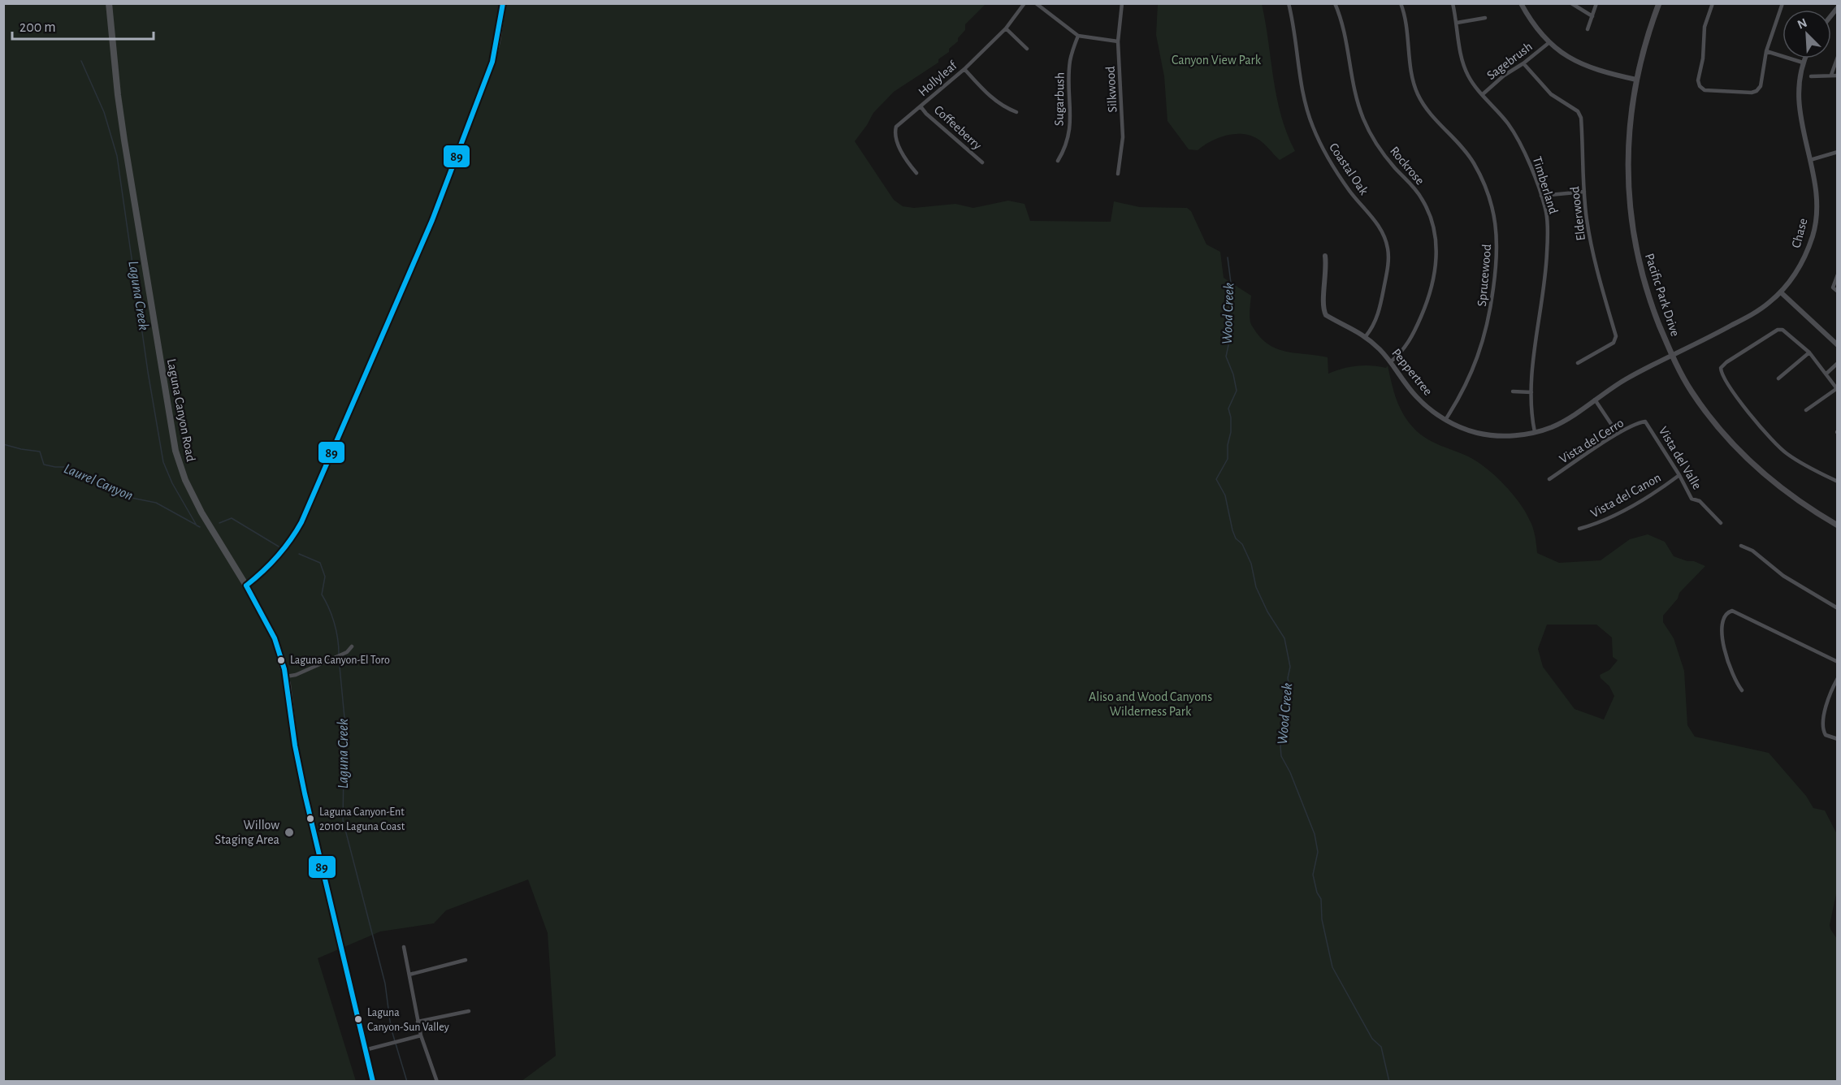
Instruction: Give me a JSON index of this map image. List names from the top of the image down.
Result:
{
  "streets": {
    "main road": ["Pacific Park Drive", "Laguna Canyon Road"],
    "street": [
      "Sagebrush",
      "Hollyleaf",
      "Silkwood",
      "Sugarbush",
      "Coffeeberry",
      "Rockrose",
      "Coastal Oak",
      "Timberland",
      "Elderwood",
      "Chase",
      "Sprucewood",
      "Peppertree",
      "Vista del Cerro",
      "Vista del Valle",
      "Vista del Canon"
    ]
  },
  "crossings": [
    ["Sagebrush", "Timberland"],
    ["Sagebrush", "Elderwood"],
    ["Hollyleaf", "Coffeeberry"],
    ["Rockrose", "Peppertree"],
    ["Coastal Oak", "Peppertree"],
    ["Timberland", "Peppertree"],
    ["Chase", "Pacific Park Drive"],
    ["Chase", "Peppertree"],
    ["Sprucewood", "Peppertree"],
    ["Pacific Park Drive", "Peppertree"],
    ["Vista del Cerro", "Vista del Valle"],
    ["Vista del Valle", "Vista del Canon"]
  ],
  "water": ["Laguna Creek", "Wood Creek", "Laurel Canyon"],
  "parks": ["Canyon View Park", "Aliso and Wood Canyons Wilderness Park"],
  "places": [
    "Laguna Canyon-El Toro",
    "Laguna Canyon-Ent 20101 Laguna Coast",
    "Willow Staging Area",
    "Laguna Canyon-Sun Valley"
  ],
  "lines": ["transit line 89"],
  "scale_bar": "200 m",
  "north": "top left"
}
